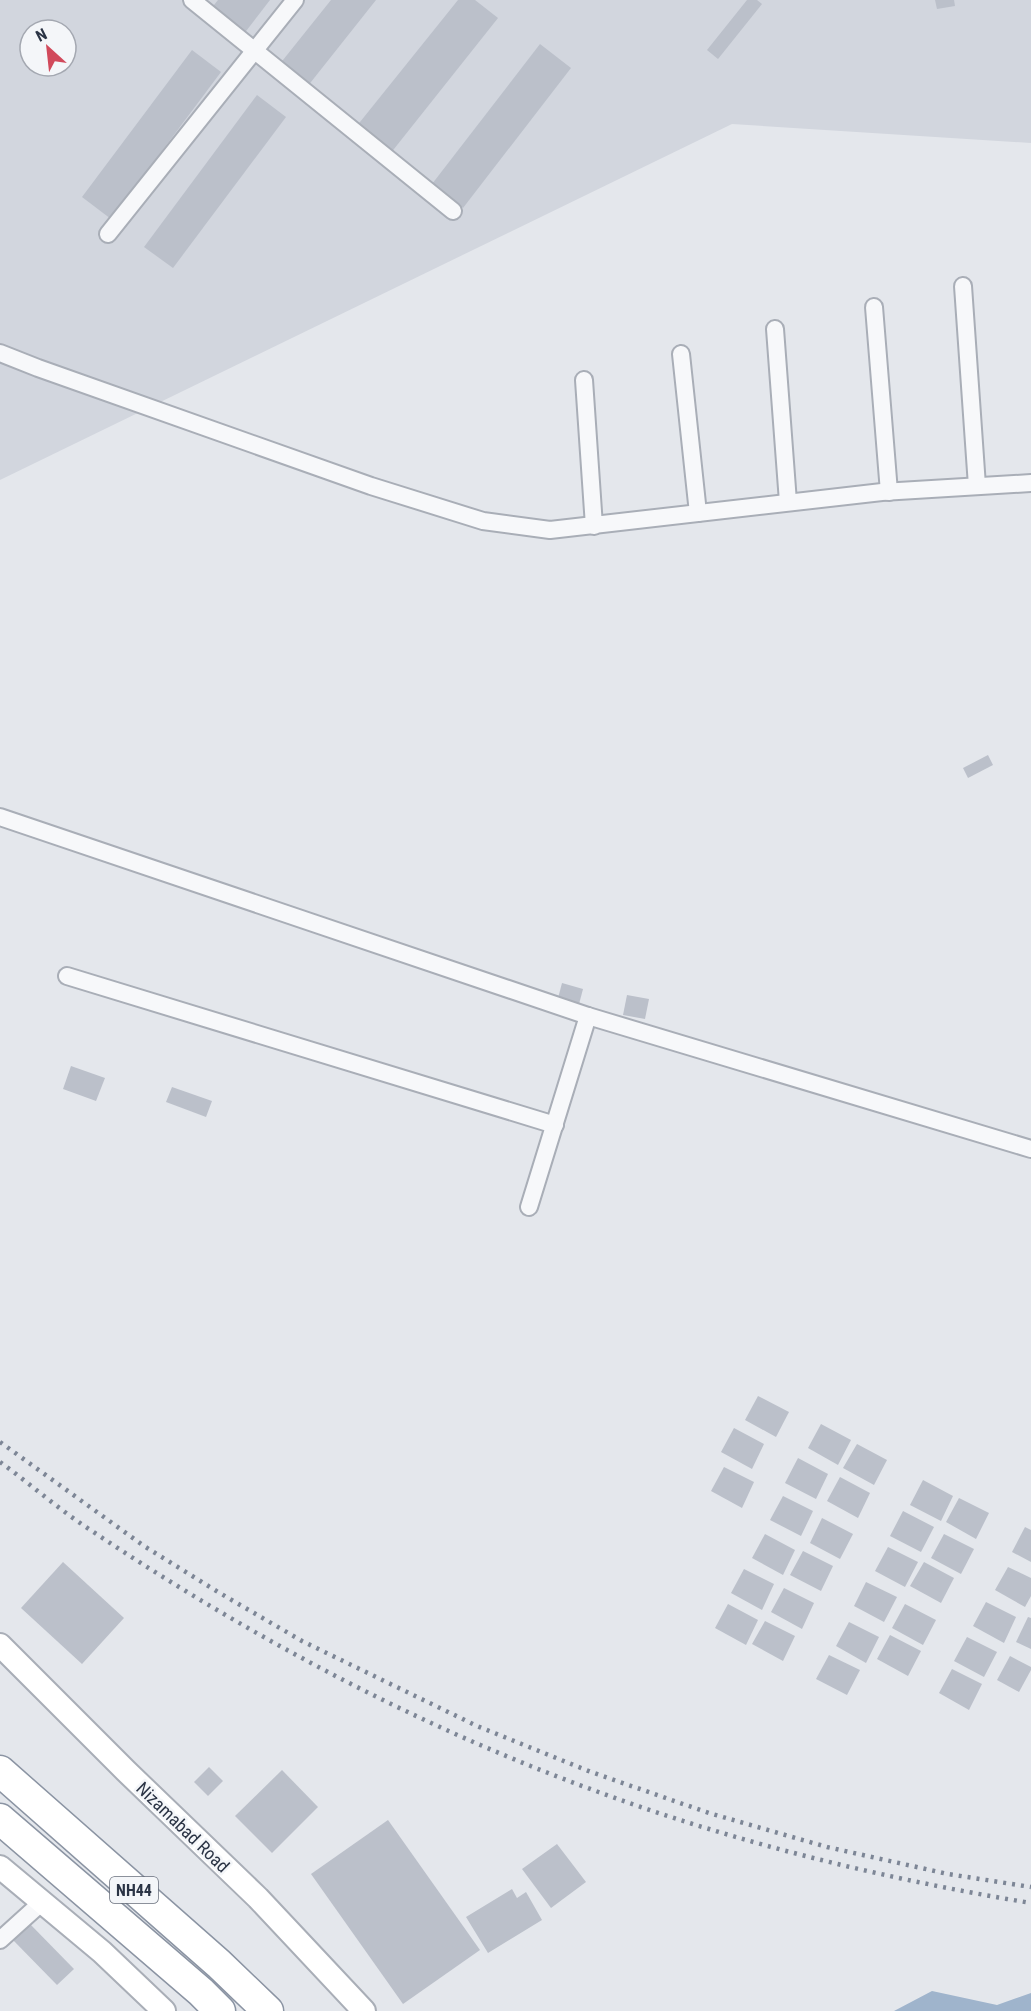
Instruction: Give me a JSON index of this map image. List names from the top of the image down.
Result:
{
  "streets": {
    "highway": ["NH44"],
    "main road": ["Nizamabad Road"]
  },
  "north": "top left"
}
